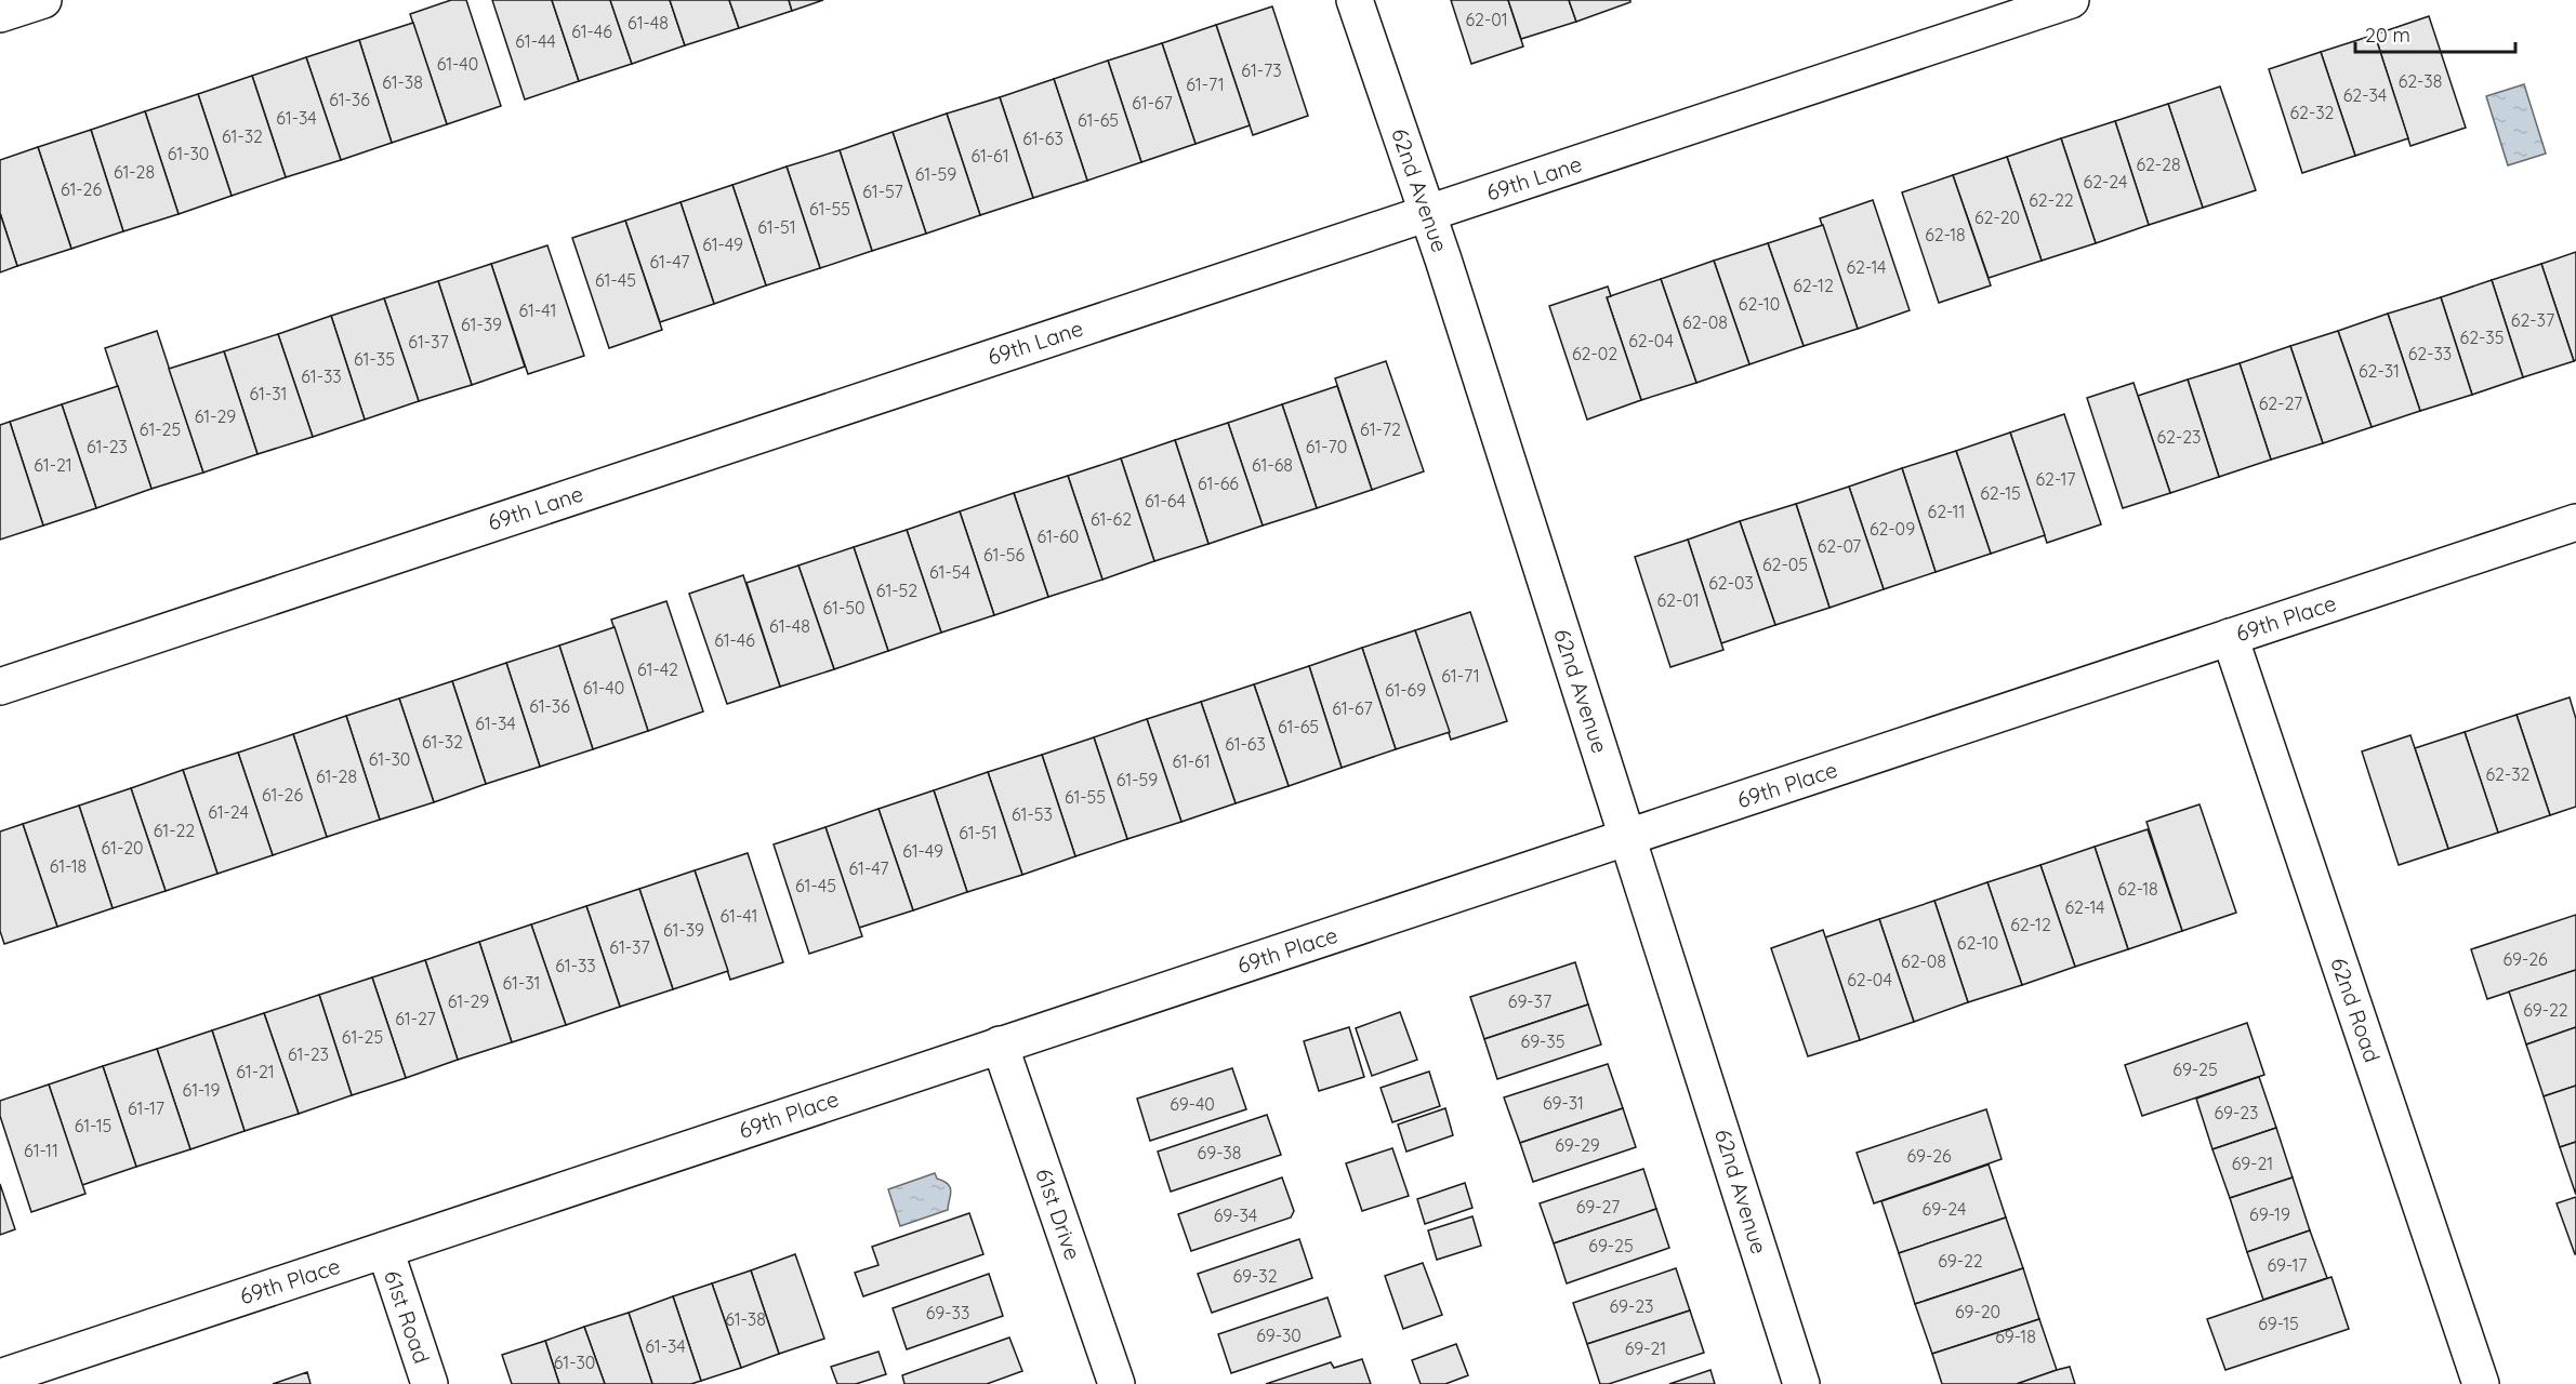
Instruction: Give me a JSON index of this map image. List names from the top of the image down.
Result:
{
  "streets": {
    "street": [
      "69th Lane",
      "62nd Avenue",
      "69th Place",
      "62nd Road",
      "61st Drive",
      "61st Road"
    ]
  },
  "crossings": [
    ["69th Lane", "62nd Avenue"],
    ["62nd Avenue", "69th Place"],
    ["69th Place", "62nd Road"],
    ["69th Place", "61st Drive"],
    ["69th Place", "61st Road"]
  ],
  "house_numbers": [
    "62-01",
    "61-48",
    "61-46",
    "61-44",
    "61-40",
    "61-73",
    "62-38",
    "61-38",
    "61-71",
    "62-34",
    "61-36",
    "61-67",
    "62-32",
    "61-34",
    "61-65",
    "61-32",
    "61-63",
    "61-30",
    "61-61",
    "62-28",
    "61-28",
    "61-59",
    "62-24",
    "61-26",
    "61-57",
    "62-22",
    "61-55",
    "62-20",
    "61-51",
    "62-18",
    "61-49",
    "61-47",
    "62-14",
    "61-45",
    "62-12",
    "62-10",
    "61-41",
    "62-37",
    "62-08",
    "61-39",
    "62-35",
    "62-04",
    "61-37",
    "62-02",
    "62-33",
    "61-35",
    "62-31",
    "61-33",
    "61-31",
    "62-27",
    "61-29",
    "61-25",
    "61-72",
    "62-23",
    "61-23",
    "61-70",
    "61-21",
    "61-68",
    "62-17",
    "61-66",
    "62-15",
    "61-64",
    "62-11",
    "61-62",
    "62-09",
    "61-60",
    "62-07",
    "61-56",
    "62-05",
    "61-54",
    "62-03",
    "61-52",
    "62-01",
    "61-50",
    "61-48",
    "61-46",
    "61-42",
    "61-71",
    "61-40",
    "61-69",
    "61-36",
    "61-67",
    "61-34",
    "61-65",
    "61-32",
    "61-63",
    "61-30",
    "61-61",
    "62-32",
    "61-28",
    "61-59",
    "61-26",
    "61-55",
    "61-24",
    "61-53",
    "61-22",
    "61-51",
    "61-20",
    "61-49",
    "61-18",
    "61-47",
    "61-45",
    "62-18",
    "62-14",
    "61-41",
    "62-12",
    "61-39",
    "62-10",
    "61-37",
    "69-26",
    "62-08",
    "61-33",
    "62-04",
    "61-31",
    "61-29",
    "69-37",
    "69-22",
    "61-27",
    "61-25",
    "69-35",
    "61-23",
    "69-25",
    "61-21",
    "61-19",
    "69-31",
    "69-40",
    "61-17",
    "69-23",
    "61-15",
    "69-29",
    "61-11",
    "69-38",
    "69-26",
    "69-21",
    "69-27",
    "69-24",
    "69-19",
    "69-34",
    "69-25",
    "69-22",
    "69-17",
    "69-32",
    "69-23",
    "69-20",
    "69-33",
    "61-38",
    "69-15",
    "69-30",
    "69-18",
    "61-34",
    "69-21",
    "61-30"
  ],
  "scale_bar": "20 m"
}
